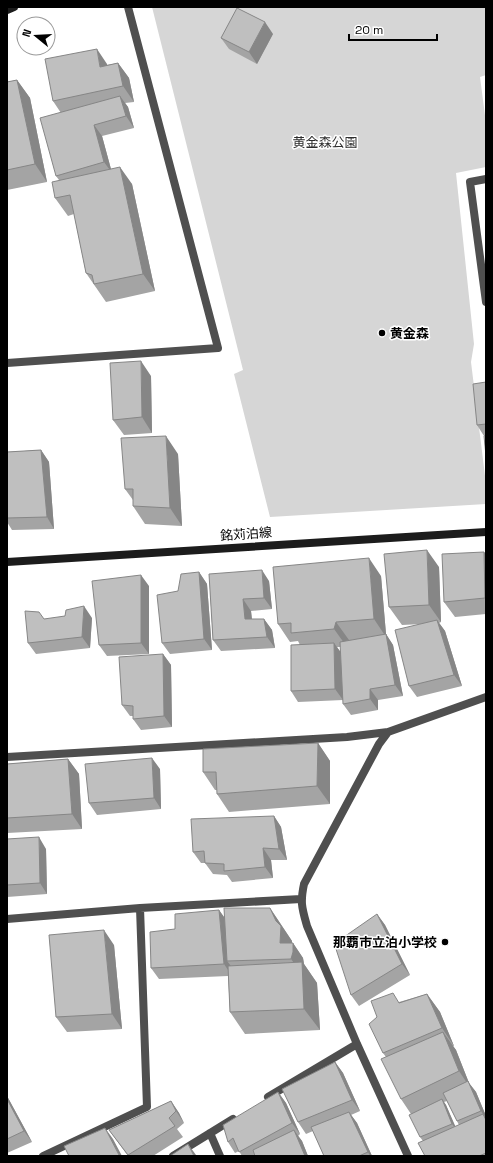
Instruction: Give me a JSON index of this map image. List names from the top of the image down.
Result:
{
  "streets": {
    "street": ["銘苅泊線"]
  },
  "parks": ["黄金森公園"],
  "places": ["黄金森", "那覇市立泊小学校"],
  "scale_bar": "20 m",
  "north": "left"
}
